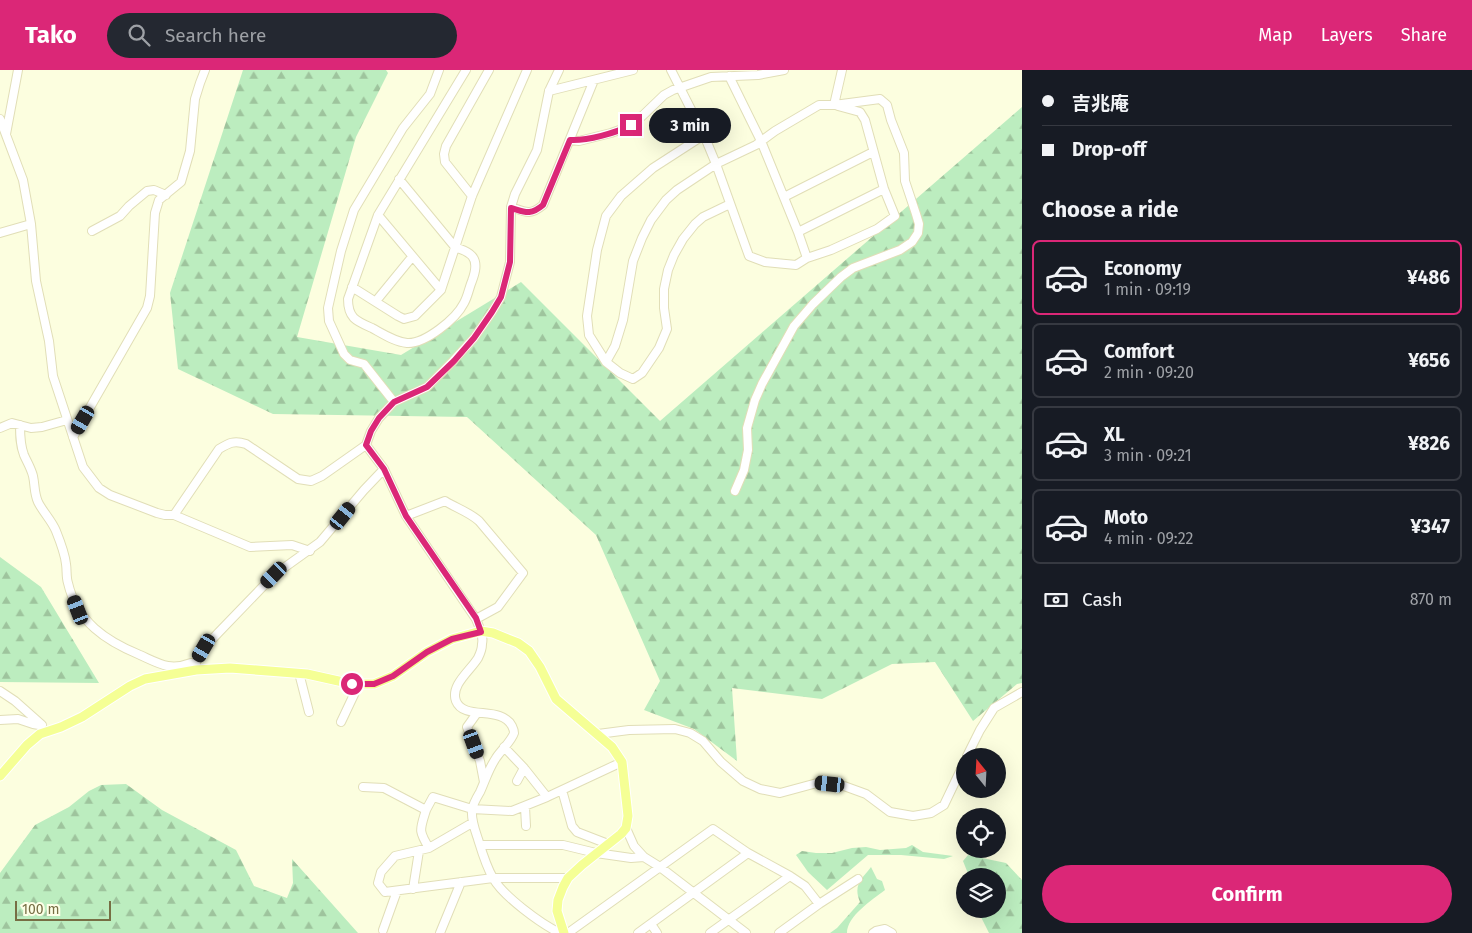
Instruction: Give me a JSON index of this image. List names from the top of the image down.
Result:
{
  "scale_bar": "100 m",
  "north": "top",
  "page": {
    "header": "Tako",
    "search": "Search here",
    "nav": ["Map", "Layers", "Share"],
    "banner": ["吉兆庵", "Drop-off"],
    "bubble": "3 min",
    "heading": "Choose a ride",
    "list": [
      {
        "name": "Economy",
        "note": "1 min · 09:19",
        "value": "¥486"
      },
      {
        "name": "Comfort",
        "note": "2 min · 09:20",
        "value": "¥656"
      },
      {
        "name": "XL",
        "note": "3 min · 09:21",
        "value": "¥826"
      },
      {
        "name": "Moto",
        "note": "4 min · 09:22",
        "value": "¥347"
      }
    ],
    "pay": ["Cash", "870 m"],
    "buttons": "Confirm",
    "scale": "100 m"
  }
}
